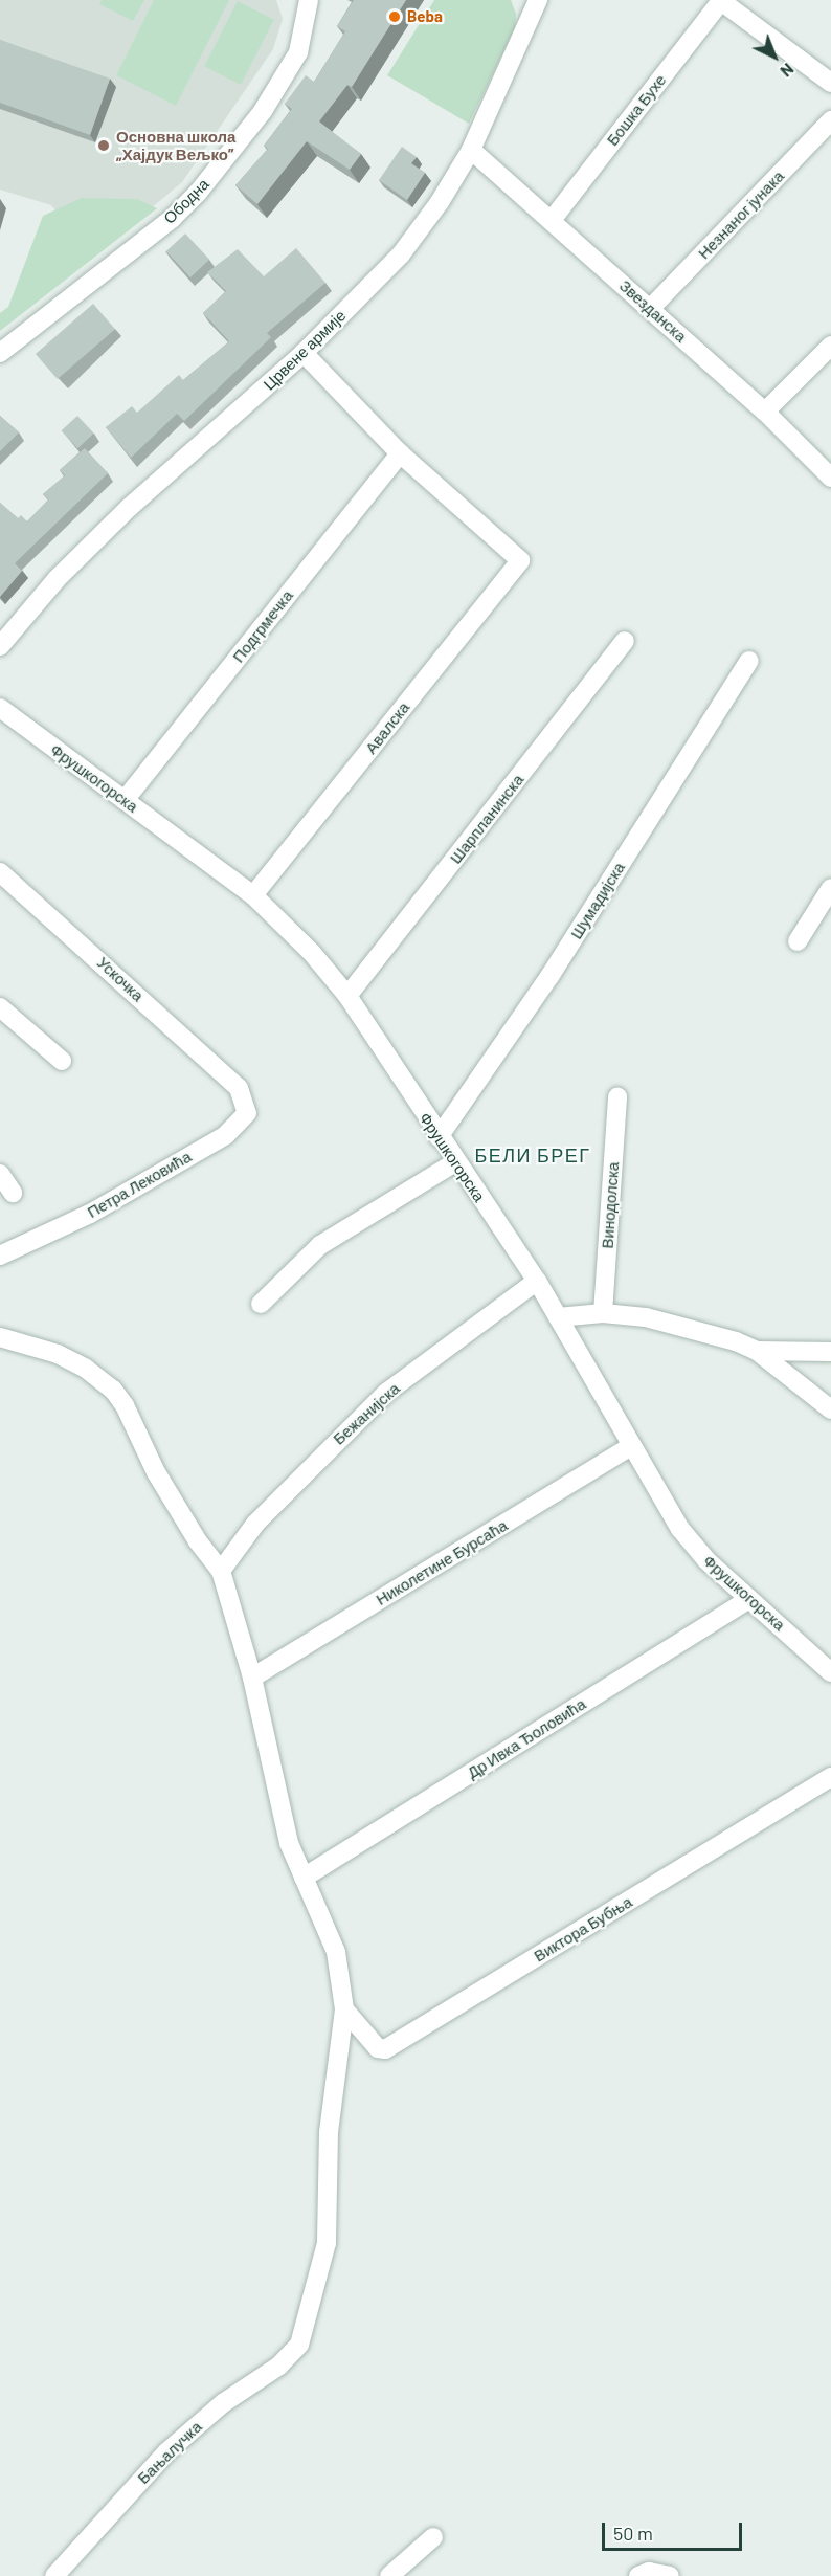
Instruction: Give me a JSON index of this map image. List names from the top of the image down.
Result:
{
  "streets": {
    "street": [
      "Бошка Бухе",
      "Ободна",
      "Незнаног јунака",
      "Звезданска",
      "Црвене армије",
      "Подгрмечка",
      "Авалска",
      "Фрушкогорска",
      "Шарпланинска",
      "Шумадијска",
      "Ускочка",
      "Петра Лековића",
      "Винодолска",
      "Бежанијска",
      "Николетине Бурсаћа",
      "Др Ивка Ђоловића",
      "Виктора Бубња",
      "Бањалучка"
    ]
  },
  "crossings": [
    ["Бошка Бухе", "Звезданска"],
    ["Незнаног јунака", "Звезданска"],
    ["Звезданска", "Црвене армије"],
    ["Подгрмечка", "Авалска"],
    ["Подгрмечка", "Фрушкогорска"],
    ["Авалска", "Фрушкогорска"],
    ["Фрушкогорска", "Шарпланинска"],
    ["Фрушкогорска", "Шумадијска"],
    ["Фрушкогорска", "Бежанијска"],
    ["Фрушкогорска", "Николетине Бурсаћа"],
    ["Фрушкогорска", "Др Ивка Ђоловића"],
    ["Ускочка", "Петра Лековића"],
    ["Виктора Бубња", "Бањалучка"]
  ],
  "districts": ["БЕЛИ БРЕГ"],
  "places": ["Beba", "Основна школа „Хајдук Вељко”"],
  "scale_bar": "50 m",
  "north": "bottom right"
}
